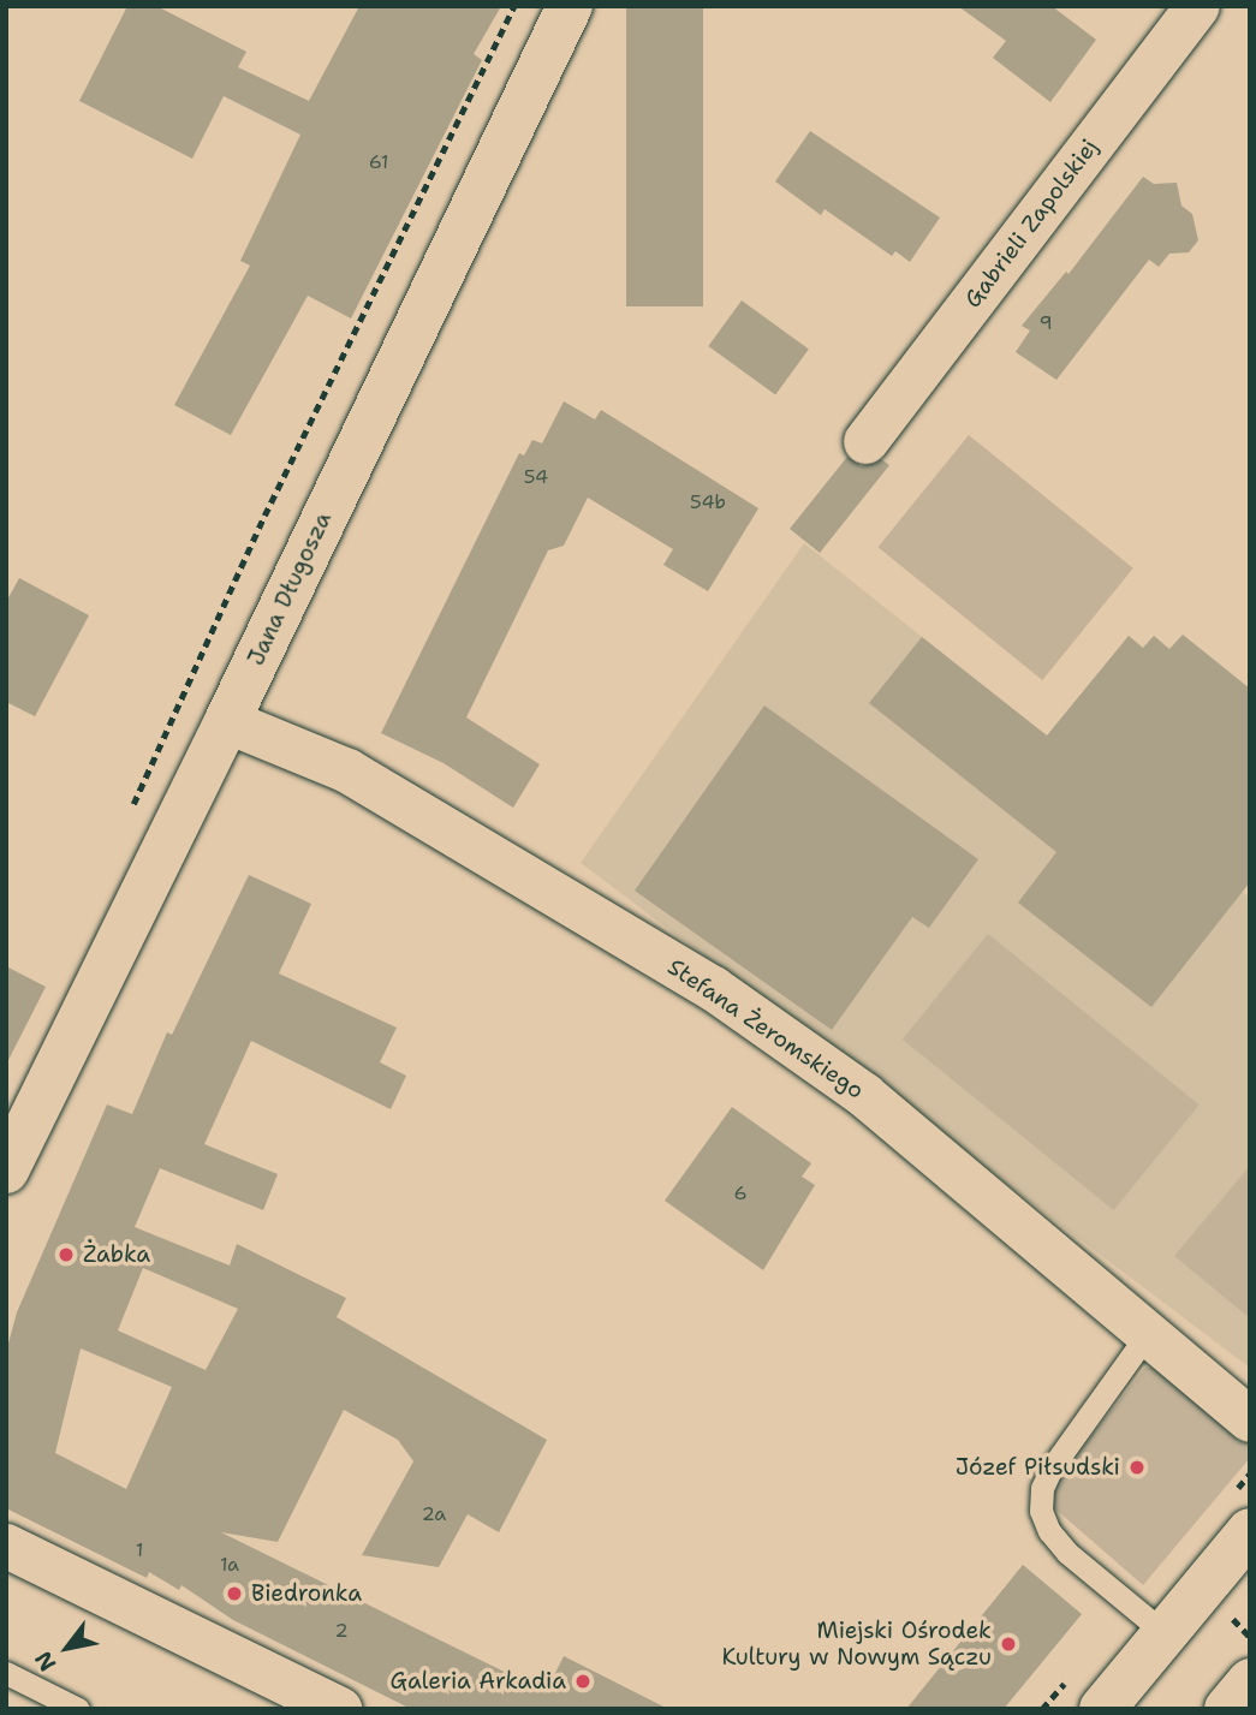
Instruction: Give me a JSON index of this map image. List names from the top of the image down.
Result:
{
  "streets": {
    "street": ["Gabrieli Zapolskiej", "Jana Długosza", "Stefana Żeromskiego"]
  },
  "crossings": [
    ["Jana Długosza", "Stefana Żeromskiego"]
  ],
  "places": [
    "Żabka",
    "Józef Piłsudski",
    "Biedronka",
    "Miejski Ośrodek Kultury w Nowym Sączu",
    "Galeria Arkadia"
  ],
  "house_numbers": [
    "61",
    "9",
    "54",
    "54b",
    "6",
    "2a",
    "1",
    "1a",
    "2"
  ],
  "north": "bottom left"
}
